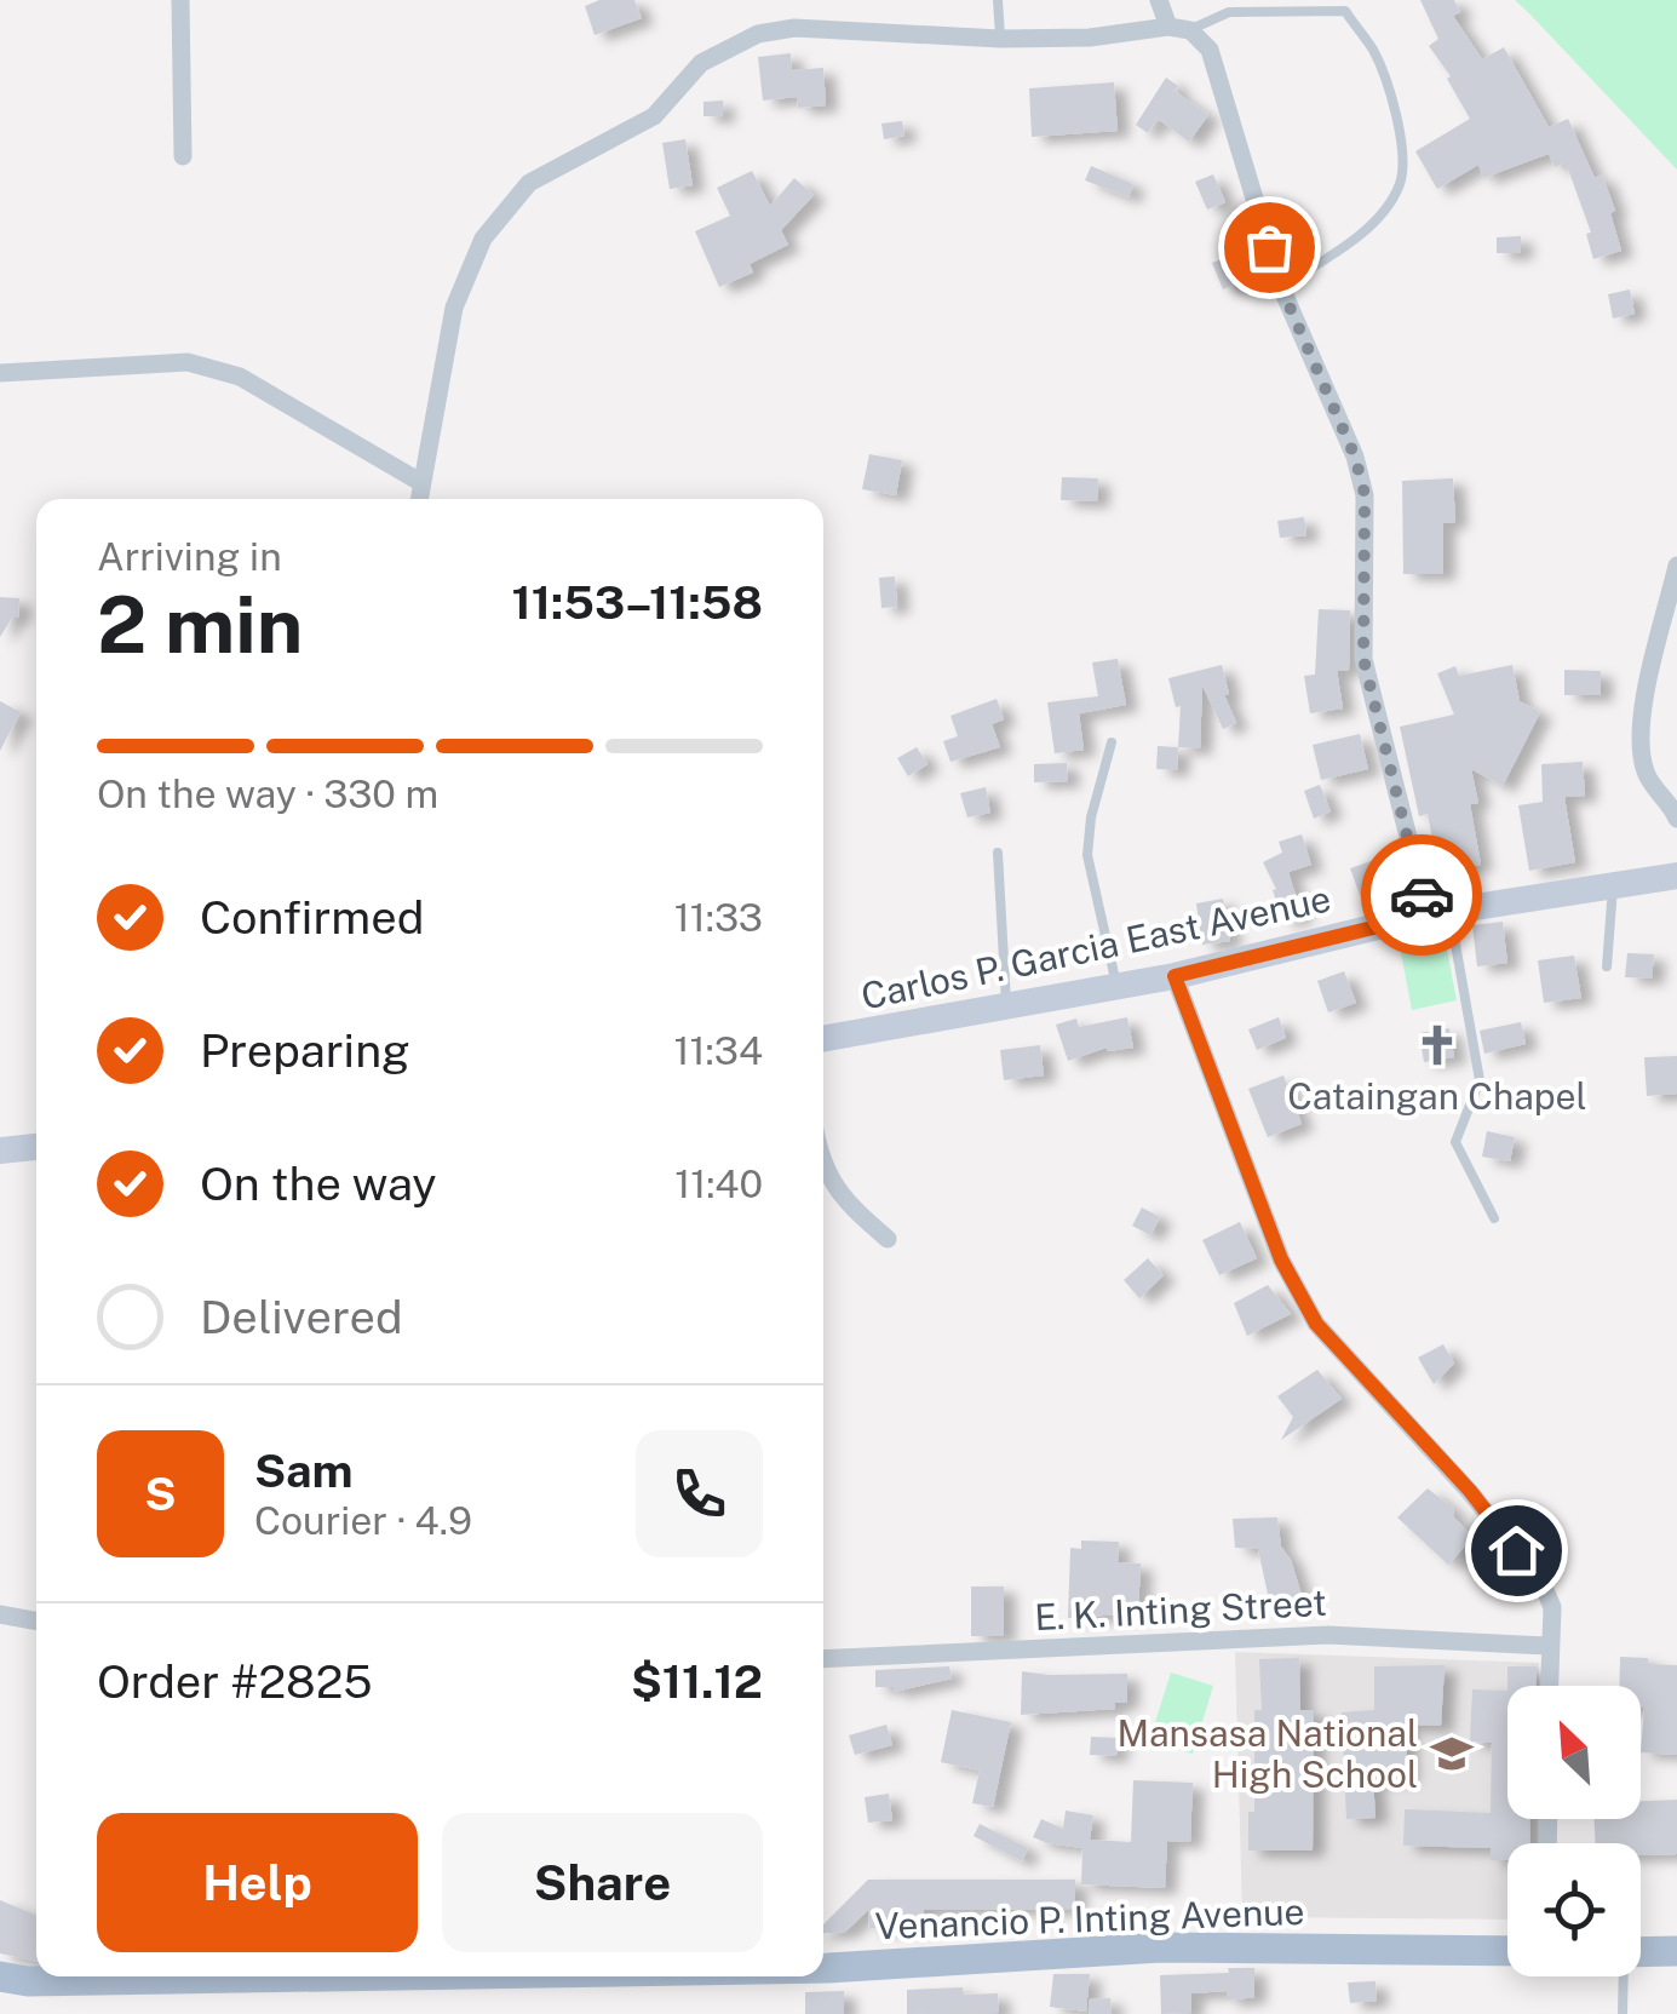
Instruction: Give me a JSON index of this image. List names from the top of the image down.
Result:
{
  "streets": {
    "main road": ["Carlos P. Garcia East Avenue", "Venancio P. Inting Avenue"],
    "street": ["E. K. Inting Street"]
  },
  "places": {
    "church": ["Cataingan Chapel"],
    "school or university": ["Mansasa National High School"]
  },
  "north": "top left",
  "page": {
    "heading": ["2 min", "Arriving in", "11:53–11:58"],
    "panel": [
      "Sam",
      "Courier · 4.9",
      "Order #2825",
      "$11.12"
    ],
    "bar": "On the way · 330 m",
    "list": [
      ["Confirmed", "11:33"],
      ["Preparing", "11:34"],
      ["On the way", "11:40"],
      "Delivered"
    ],
    "round": "S",
    "buttons": ["Help", "Share"]
  }
}
